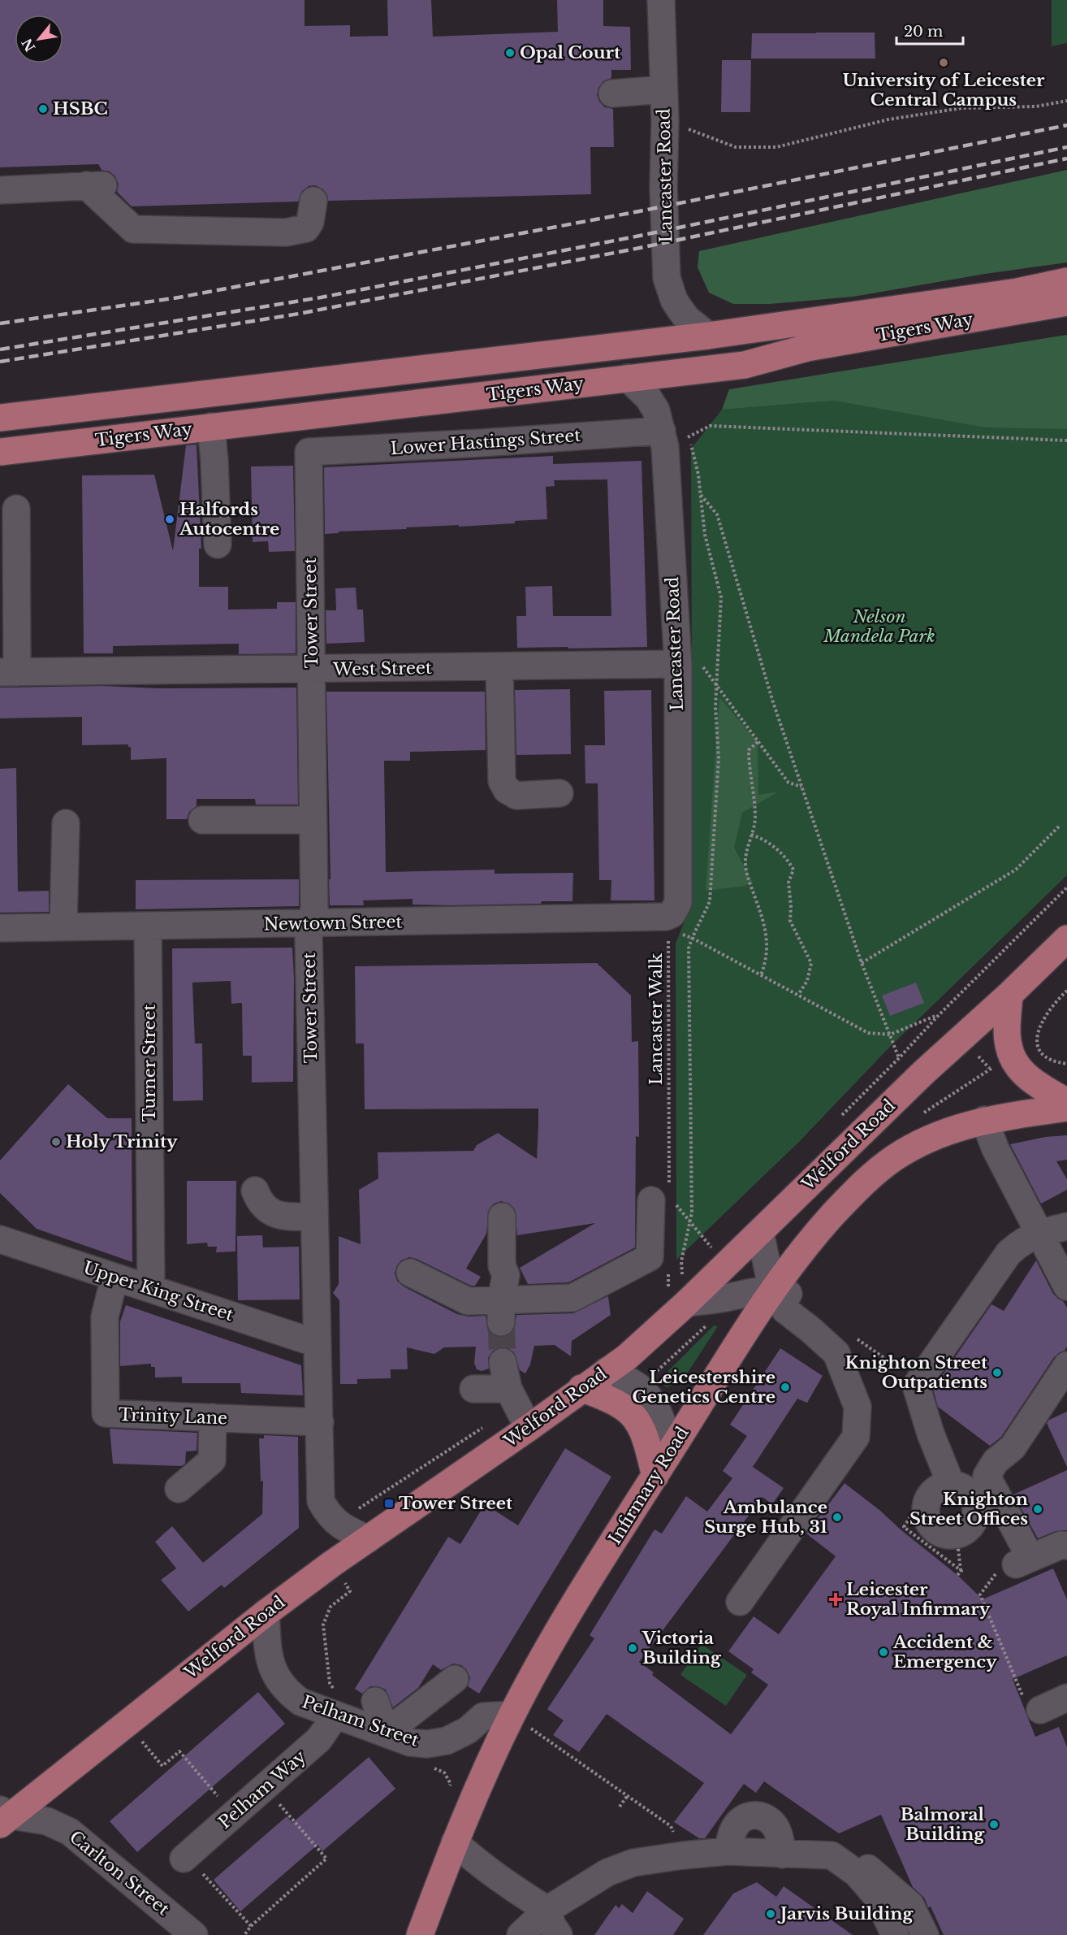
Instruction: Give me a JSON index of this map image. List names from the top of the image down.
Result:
{
  "streets": {
    "main road": ["Tigers Way", "Welford Road", "Infirmary Road"],
    "street": [
      "Lancaster Road",
      "Lower Hastings Street",
      "Tower Street",
      "West Street",
      "Newtown Street",
      "Turner Street",
      "Upper King Street",
      "Trinity Lane",
      "Pelham Street",
      "Pelham Way",
      "Carlton Street"
    ],
    "path": ["Lancaster Walk"]
  },
  "crossings": [
    ["Lancaster Road", "Tigers Way"],
    ["Lancaster Road", "Lower Hastings Street"],
    ["Lancaster Road", "West Street"],
    ["Lancaster Road", "Newtown Street"],
    ["Lancaster Road", "Lancaster Walk"],
    ["Lower Hastings Street", "Tower Street"],
    ["Tower Street", "West Street"],
    ["Tower Street", "Newtown Street"],
    ["Tower Street", "Welford Road"],
    ["Tower Street", "Upper King Street"],
    ["Tower Street", "Trinity Lane"],
    ["Newtown Street", "Lancaster Walk"],
    ["Newtown Street", "Turner Street"],
    ["Turner Street", "Upper King Street"],
    ["Welford Road", "Pelham Street"],
    ["Welford Road", "Carlton Street"],
    ["Upper King Street", "Trinity Lane"],
    ["Infirmary Road", "Pelham Street"],
    ["Pelham Street", "Pelham Way"]
  ],
  "parks": ["Nelson Mandela Park"],
  "places": {
    "other": [
      "Opal Court",
      "University of Leicester Central Campus",
      "HSBC",
      "Halfords Autocentre",
      "Holy Trinity",
      "Knighton Street Outpatients",
      "Leicestershire Genetics Centre",
      "Knighton Street Offices",
      "Ambulance Surge Hub, 31",
      "Victoria Building",
      "Accident & Emergency",
      "Balmoral Building",
      "Jarvis Building"
    ],
    "transit": ["Tower Street"],
    "health": ["Leicester Royal Infirmary"]
  },
  "scale_bar": "20 m",
  "north": "bottom left"
}
